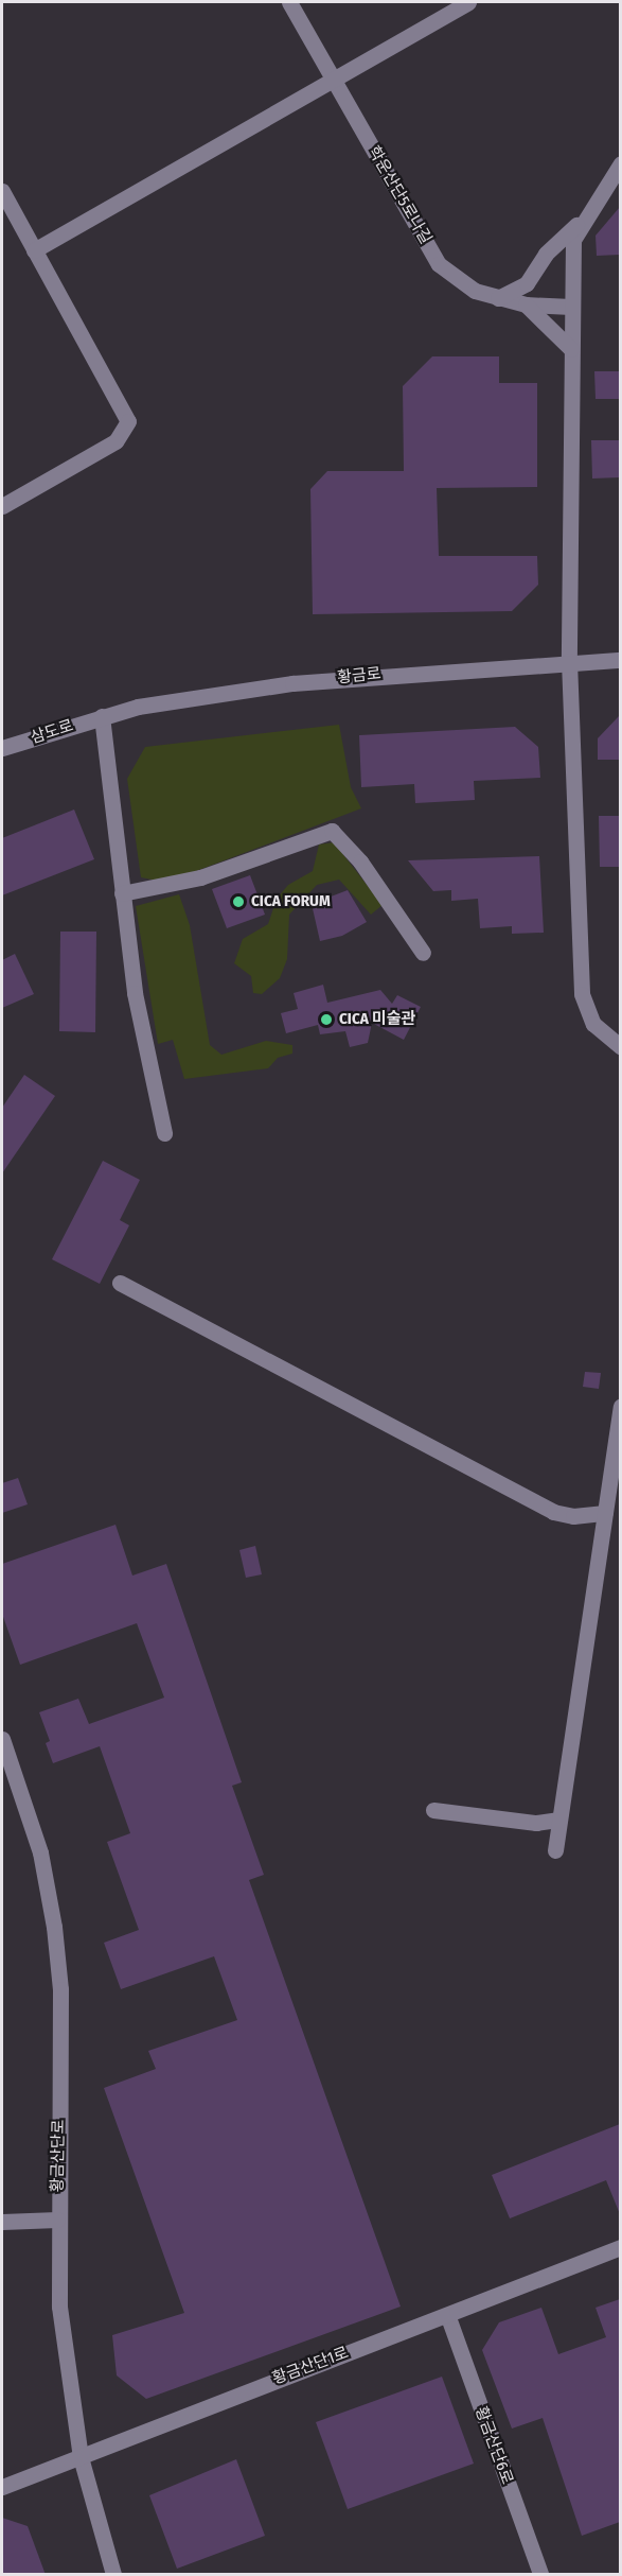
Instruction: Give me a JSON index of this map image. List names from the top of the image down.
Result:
{
  "streets": {
    "street": [
      "학운산단5로나길",
      "황금로",
      "삼도로",
      "황금산단로",
      "황금산단1로",
      "황금산단6로"
    ]
  },
  "crossings": [
    ["황금로", "삼도로"],
    ["황금산단로", "황금산단1로"],
    ["황금산단1로", "황금산단6로"]
  ],
  "places": ["CICA FORUM", "CICA 미술관"]
}
